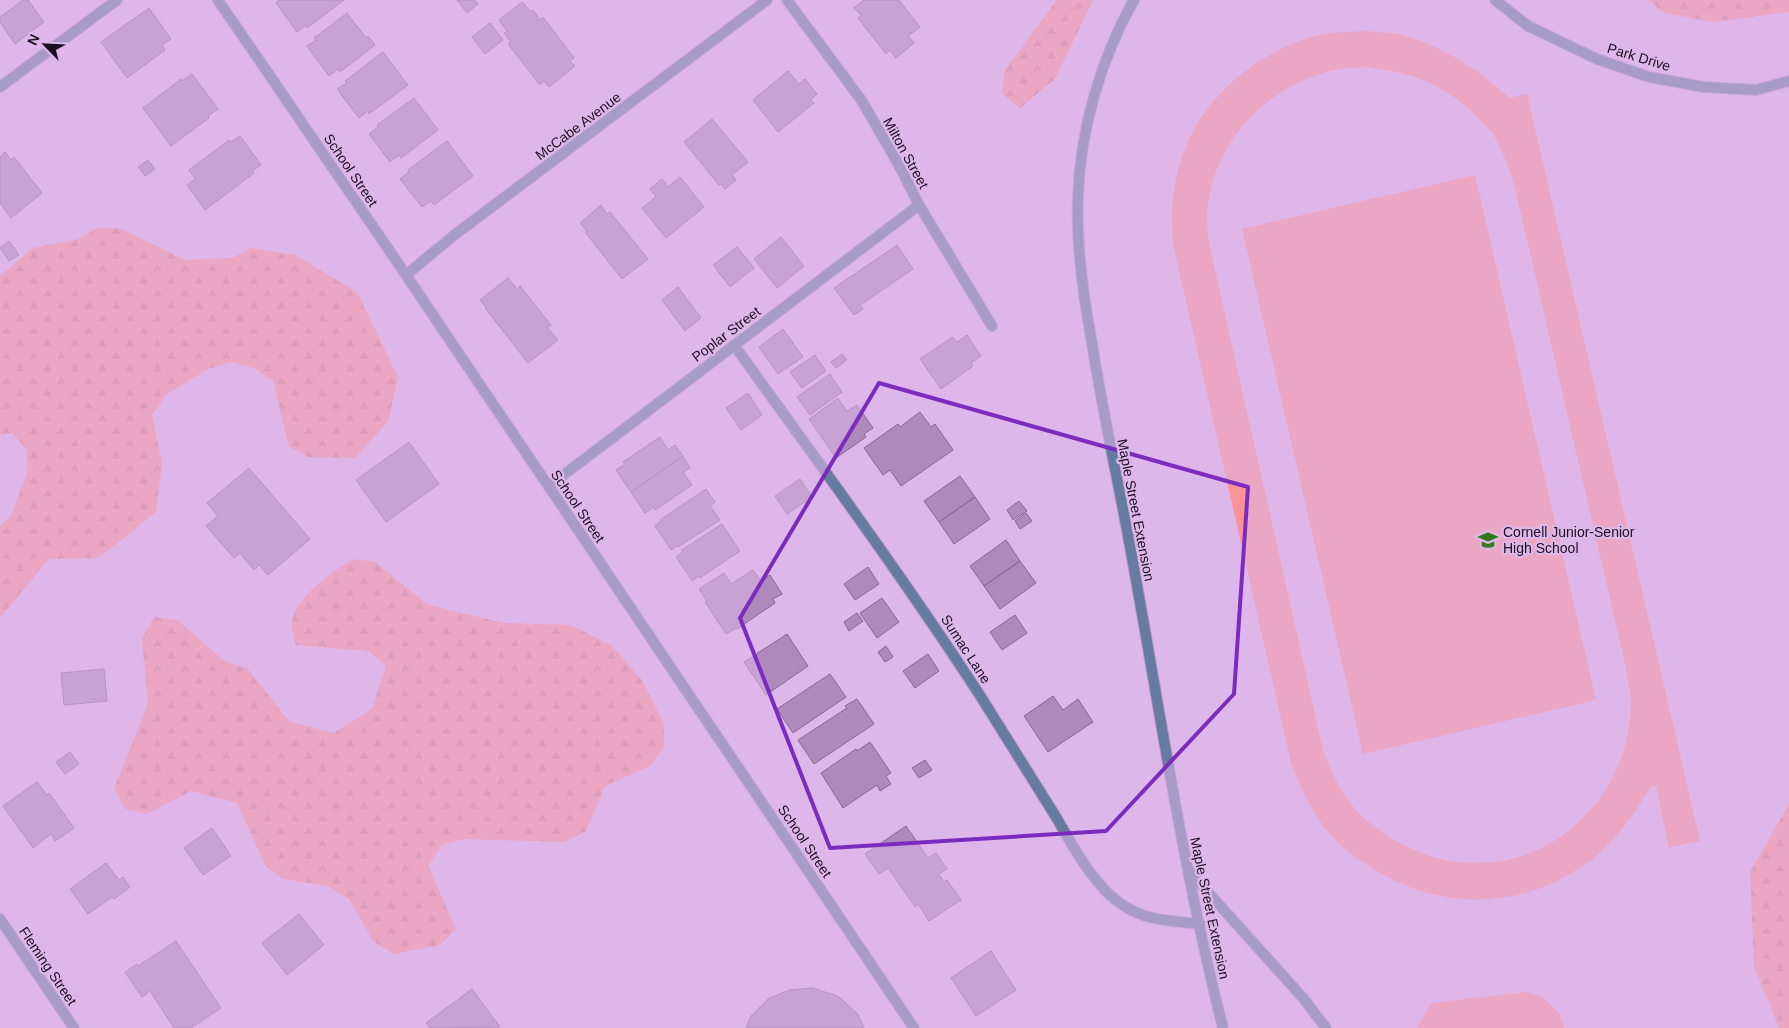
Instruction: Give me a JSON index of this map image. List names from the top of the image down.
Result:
{
  "streets": {
    "street": [
      "Park Drive",
      "McCabe Avenue",
      "Milton Street",
      "School Street",
      "Poplar Street",
      "Maple Street Extension",
      "Sumac Lane",
      "Fleming Street"
    ]
  },
  "crossings": [
    ["McCabe Avenue", "School Street"],
    ["Milton Street", "Poplar Street"],
    ["School Street", "Poplar Street"],
    ["Poplar Street", "Sumac Lane"],
    ["Maple Street Extension", "Sumac Lane"]
  ],
  "places": {
    "school or university": ["Cornell Junior-Senior High School"]
  },
  "north": "top left"
}
